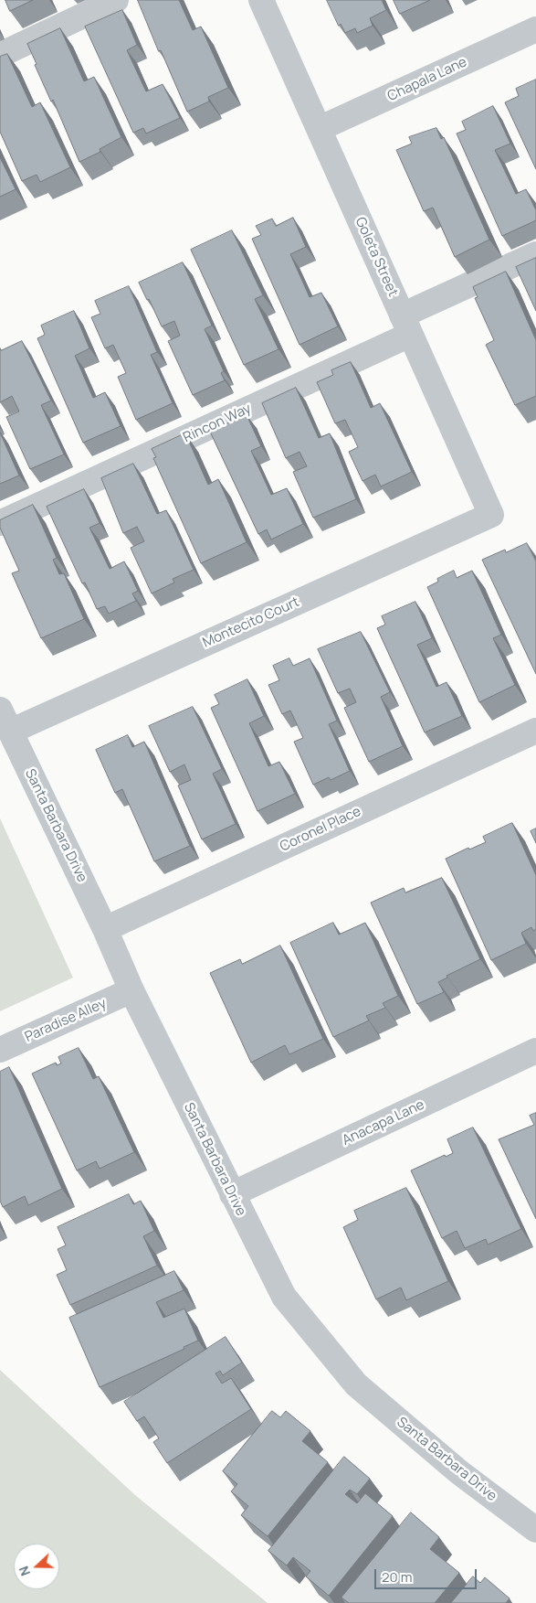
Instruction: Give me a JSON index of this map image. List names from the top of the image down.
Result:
{
  "streets": {
    "street": [
      "Chapala Lane",
      "Goleta Street",
      "Rincon Way",
      "Montecito Court",
      "Santa Barbara Drive",
      "Coronel Place",
      "Paradise Alley",
      "Anacapa Lane"
    ]
  },
  "crossings": [
    ["Chapala Lane", "Goleta Street"],
    ["Goleta Street", "Rincon Way"],
    ["Goleta Street", "Montecito Court"],
    ["Montecito Court", "Santa Barbara Drive"],
    ["Santa Barbara Drive", "Coronel Place"],
    ["Santa Barbara Drive", "Paradise Alley"],
    ["Santa Barbara Drive", "Anacapa Lane"]
  ],
  "scale_bar": "20 m",
  "north": "left"
}
